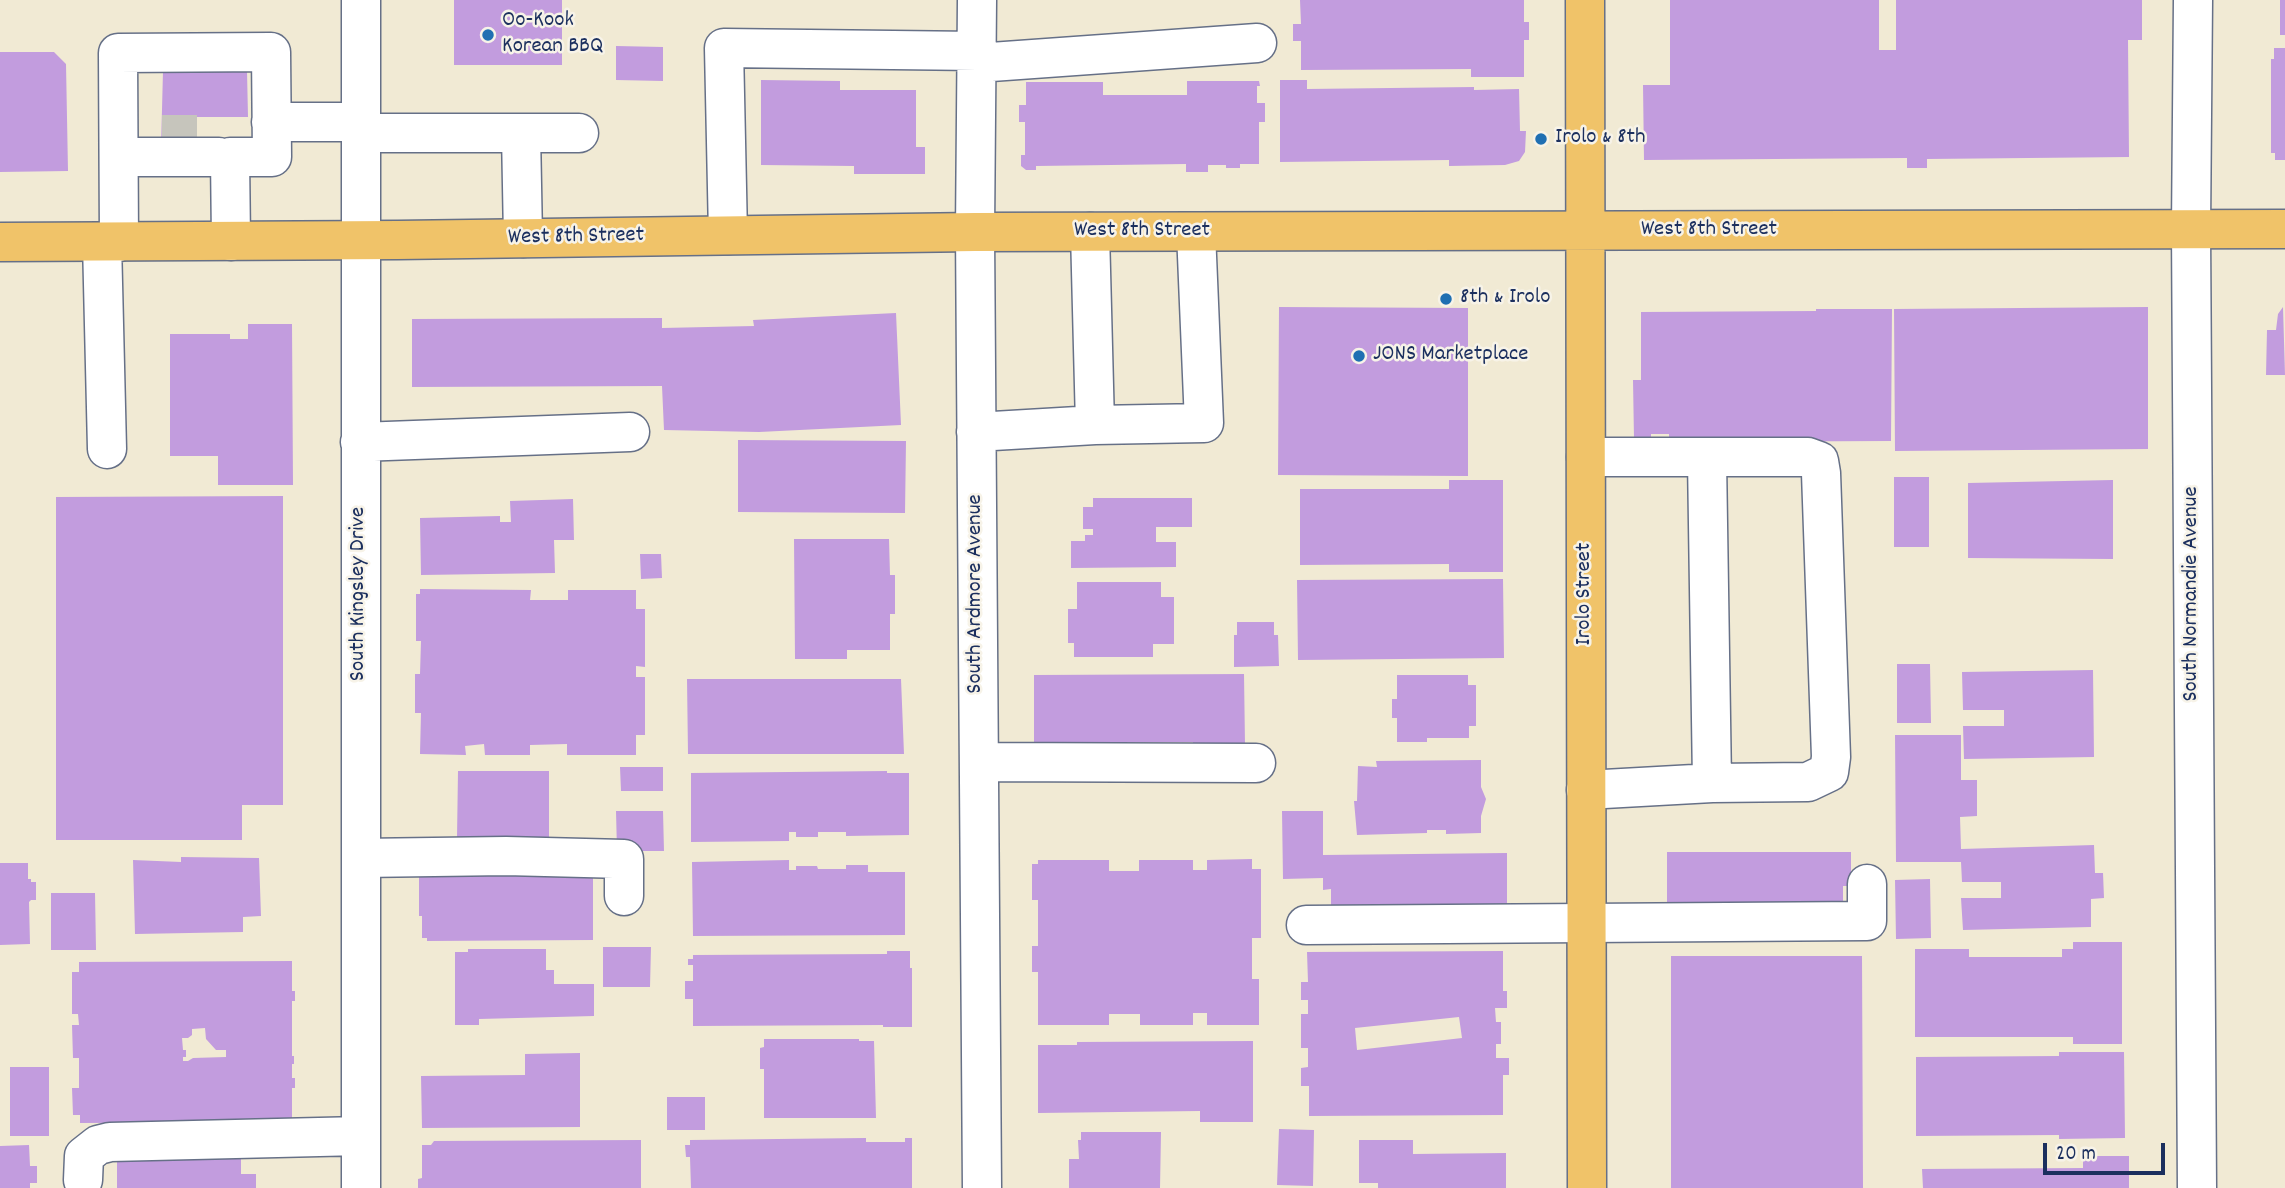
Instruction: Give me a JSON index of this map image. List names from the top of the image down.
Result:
{
  "streets": {
    "main road": ["West 8th Street", "Irolo Street"],
    "street": ["South Kingsley Drive", "South Ardmore Avenue", "South Normandie Avenue"]
  },
  "crossings": [
    ["West 8th Street", "South Kingsley Drive"],
    ["West 8th Street", "South Ardmore Avenue"],
    ["West 8th Street", "Irolo Street"],
    ["West 8th Street", "South Normandie Avenue"]
  ],
  "places": [
    "Oo-Kook Korean BBQ",
    "Irolo & 8th",
    "8th & Irolo",
    "JONS Marketplace"
  ],
  "scale_bar": "20 m"
}
